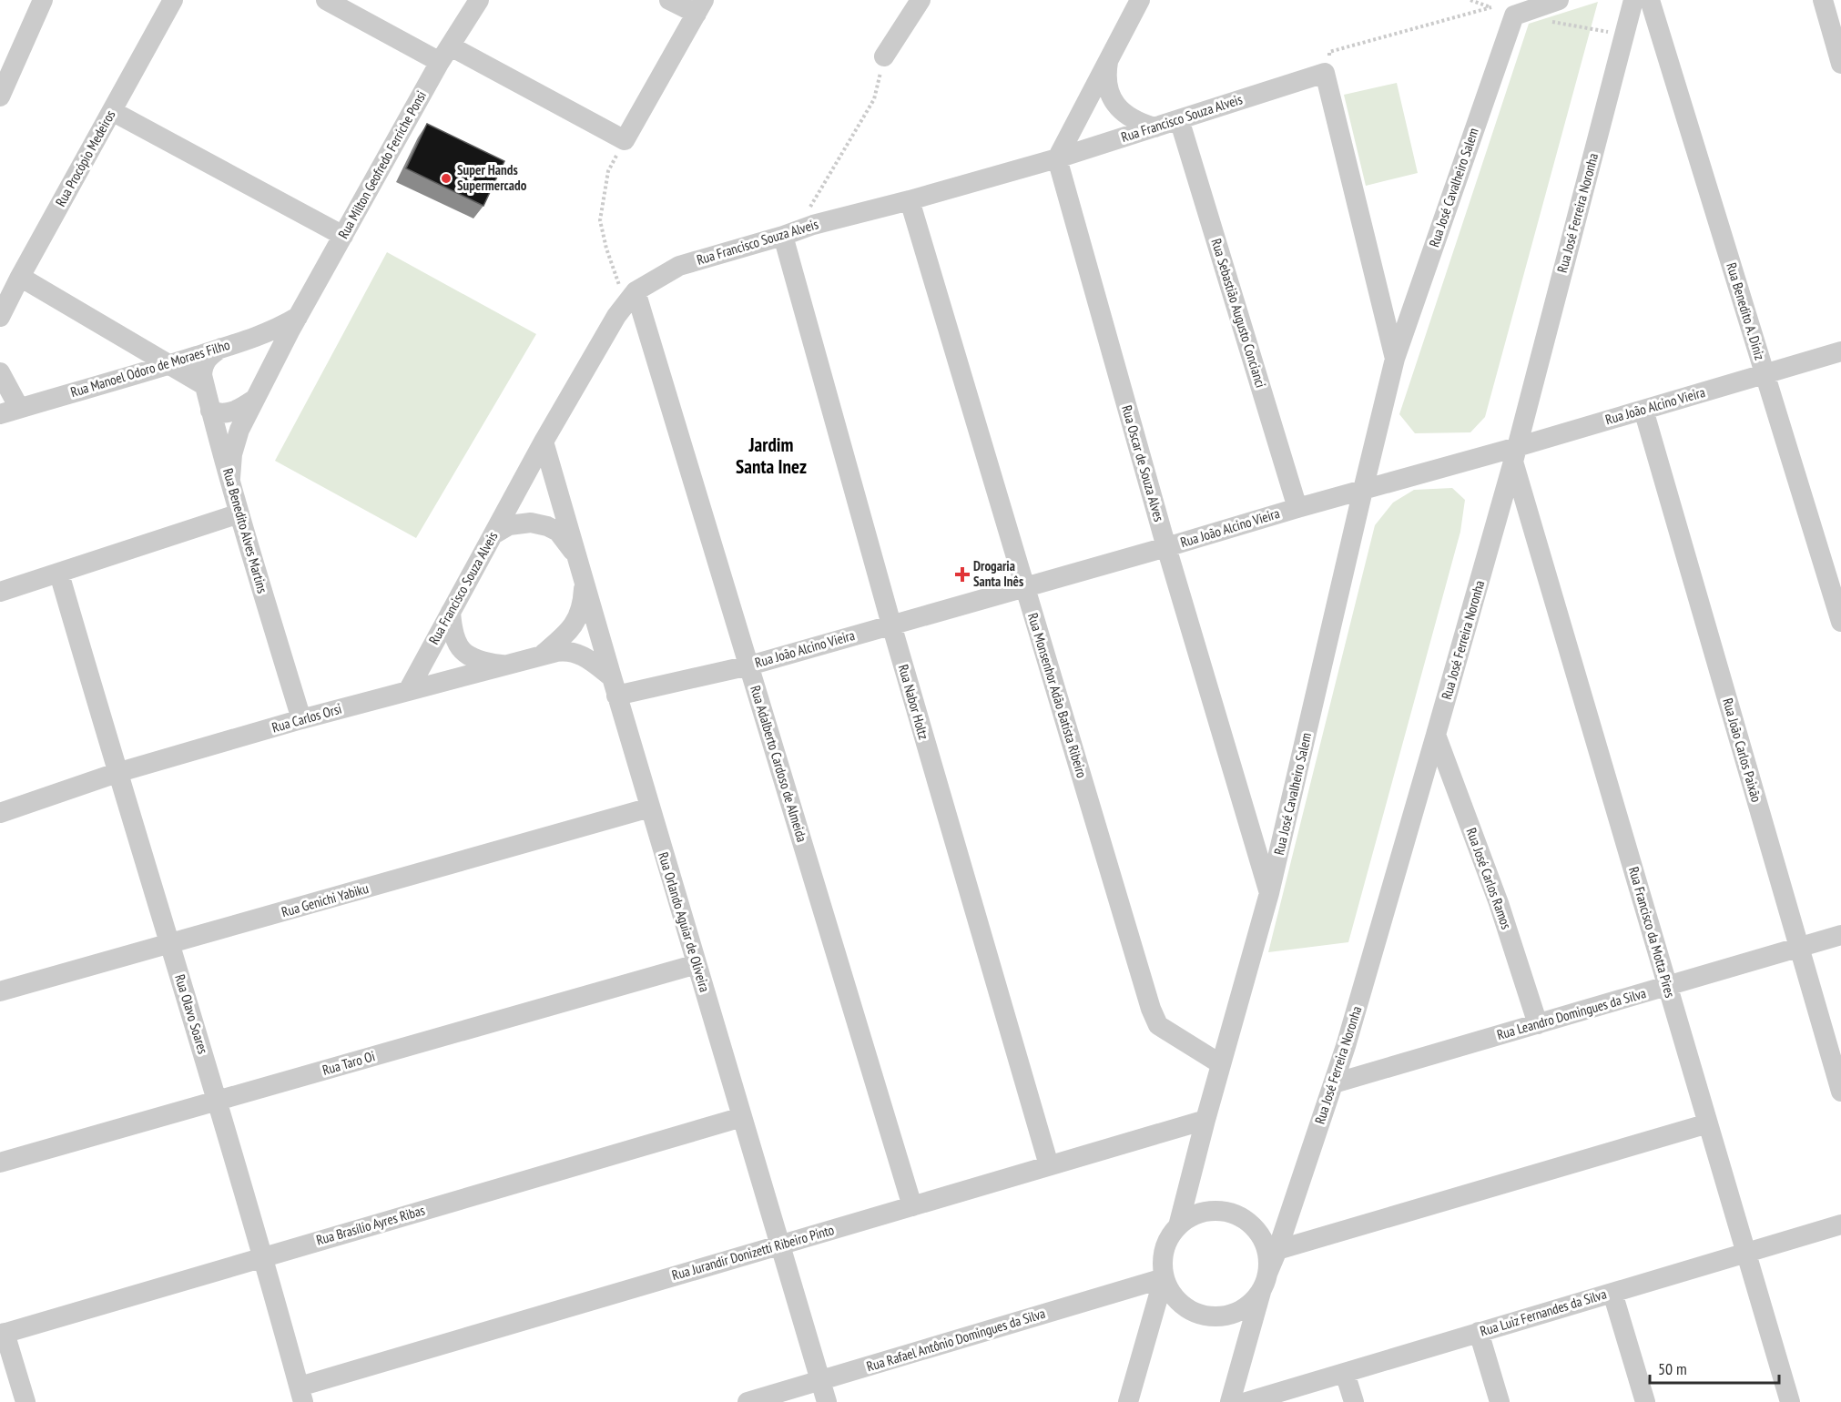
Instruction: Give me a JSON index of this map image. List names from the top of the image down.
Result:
{
  "streets": {
    "street": [
      "Rua Francisco Souza Alveis",
      "Rua Procópio Medeiros",
      "Rua Milton Geofredo Ferriche Ponsi",
      "Rua José Cavalheiro Salem",
      "Rua José Ferreira Noronha",
      "Rua Benedito A. Diniz",
      "Rua Sebastião Augusto Concianci",
      "Rua Manoel Odoro de Moraes Filho",
      "Rua João Alcino Vieira",
      "Rua Oscar de Souza Alves",
      "Rua Benedito Alves Martins",
      "Rua Monsenhor Adão Batista Ribeiro",
      "Rua Nabor Holtz",
      "Rua Carlos Orsi",
      "Rua João Carlos Paixão",
      "Rua Adalberto Cardoso de Almeida",
      "Rua José Carlos Ramos",
      "Rua Genichi Yabiku",
      "Rua Orlando Aguiar de Oliveira",
      "Rua Francisco da Motta Pires",
      "Rua Olavo Soares",
      "Rua Leandro Domingues da Silva",
      "Rua Taro Oi",
      "Rua Brasílio Ayres Ribas",
      "Rua Jurandir Donizetti Ribeiro Pinto",
      "Rua Luiz Fernandes da Silva",
      "Rua Rafael Antônio Domingues da Silva"
    ]
  },
  "crossings": [
    ["Rua Francisco Souza Alveis", "Rua José Cavalheiro Salem"],
    ["Rua Francisco Souza Alveis", "Rua Sebastião Augusto Concianci"],
    ["Rua Francisco Souza Alveis", "Rua Oscar de Souza Alves"],
    ["Rua Francisco Souza Alveis", "Rua Monsenhor Adão Batista Ribeiro"],
    ["Rua Francisco Souza Alveis", "Rua Nabor Holtz"],
    ["Rua Francisco Souza Alveis", "Rua Carlos Orsi"],
    ["Rua Francisco Souza Alveis", "Rua Adalberto Cardoso de Almeida"],
    ["Rua Francisco Souza Alveis", "Rua Orlando Aguiar de Oliveira"],
    ["Rua Milton Geofredo Ferriche Ponsi", "Rua Manoel Odoro de Moraes Filho"],
    ["Rua Milton Geofredo Ferriche Ponsi", "Rua Benedito Alves Martins"],
    ["Rua José Cavalheiro Salem", "Rua José Ferreira Noronha"],
    ["Rua José Cavalheiro Salem", "Rua João Alcino Vieira"],
    ["Rua José Cavalheiro Salem", "Rua Oscar de Souza Alves"],
    ["Rua José Cavalheiro Salem", "Rua Monsenhor Adão Batista Ribeiro"],
    ["Rua José Cavalheiro Salem", "Rua Jurandir Donizetti Ribeiro Pinto"],
    ["Rua José Cavalheiro Salem", "Rua Rafael Antônio Domingues da Silva"],
    ["Rua José Ferreira Noronha", "Rua João Alcino Vieira"],
    ["Rua José Ferreira Noronha", "Rua José Carlos Ramos"],
    ["Rua José Ferreira Noronha", "Rua Francisco da Motta Pires"],
    ["Rua José Ferreira Noronha", "Rua Leandro Domingues da Silva"],
    ["Rua José Ferreira Noronha", "Rua Rafael Antônio Domingues da Silva"],
    ["Rua Benedito A. Diniz", "Rua João Alcino Vieira"],
    ["Rua Sebastião Augusto Concianci", "Rua João Alcino Vieira"],
    ["Rua Manoel Odoro de Moraes Filho", "Rua Benedito Alves Martins"],
    ["Rua João Alcino Vieira", "Rua Oscar de Souza Alves"],
    ["Rua João Alcino Vieira", "Rua Monsenhor Adão Batista Ribeiro"],
    ["Rua João Alcino Vieira", "Rua Nabor Holtz"],
    ["Rua João Alcino Vieira", "Rua Carlos Orsi"],
    ["Rua João Alcino Vieira", "Rua João Carlos Paixão"],
    ["Rua João Alcino Vieira", "Rua Adalberto Cardoso de Almeida"],
    ["Rua João Alcino Vieira", "Rua Orlando Aguiar de Oliveira"],
    ["Rua João Alcino Vieira", "Rua Francisco da Motta Pires"],
    ["Rua Benedito Alves Martins", "Rua Carlos Orsi"],
    ["Rua Nabor Holtz", "Rua Jurandir Donizetti Ribeiro Pinto"],
    ["Rua Carlos Orsi", "Rua Orlando Aguiar de Oliveira"],
    ["Rua Carlos Orsi", "Rua Olavo Soares"],
    ["Rua João Carlos Paixão", "Rua Leandro Domingues da Silva"],
    ["Rua Adalberto Cardoso de Almeida", "Rua Jurandir Donizetti Ribeiro Pinto"],
    ["Rua José Carlos Ramos", "Rua Leandro Domingues da Silva"],
    ["Rua Genichi Yabiku", "Rua Orlando Aguiar de Oliveira"],
    ["Rua Genichi Yabiku", "Rua Olavo Soares"],
    ["Rua Orlando Aguiar de Oliveira", "Rua Taro Oi"],
    ["Rua Orlando Aguiar de Oliveira", "Rua Brasílio Ayres Ribas"],
    ["Rua Orlando Aguiar de Oliveira", "Rua Jurandir Donizetti Ribeiro Pinto"],
    ["Rua Orlando Aguiar de Oliveira", "Rua Rafael Antônio Domingues da Silva"],
    ["Rua Francisco da Motta Pires", "Rua Leandro Domingues da Silva"],
    ["Rua Francisco da Motta Pires", "Rua Luiz Fernandes da Silva"],
    ["Rua Olavo Soares", "Rua Taro Oi"],
    ["Rua Olavo Soares", "Rua Brasílio Ayres Ribas"],
    ["Rua Olavo Soares", "Rua Jurandir Donizetti Ribeiro Pinto"]
  ],
  "districts": ["Jardim Santa Inez"],
  "places": {
    "other": ["Super Hands Supermercado"],
    "health": ["Drogaria Santa Inês"]
  },
  "scale_bar": "50 m"
}
